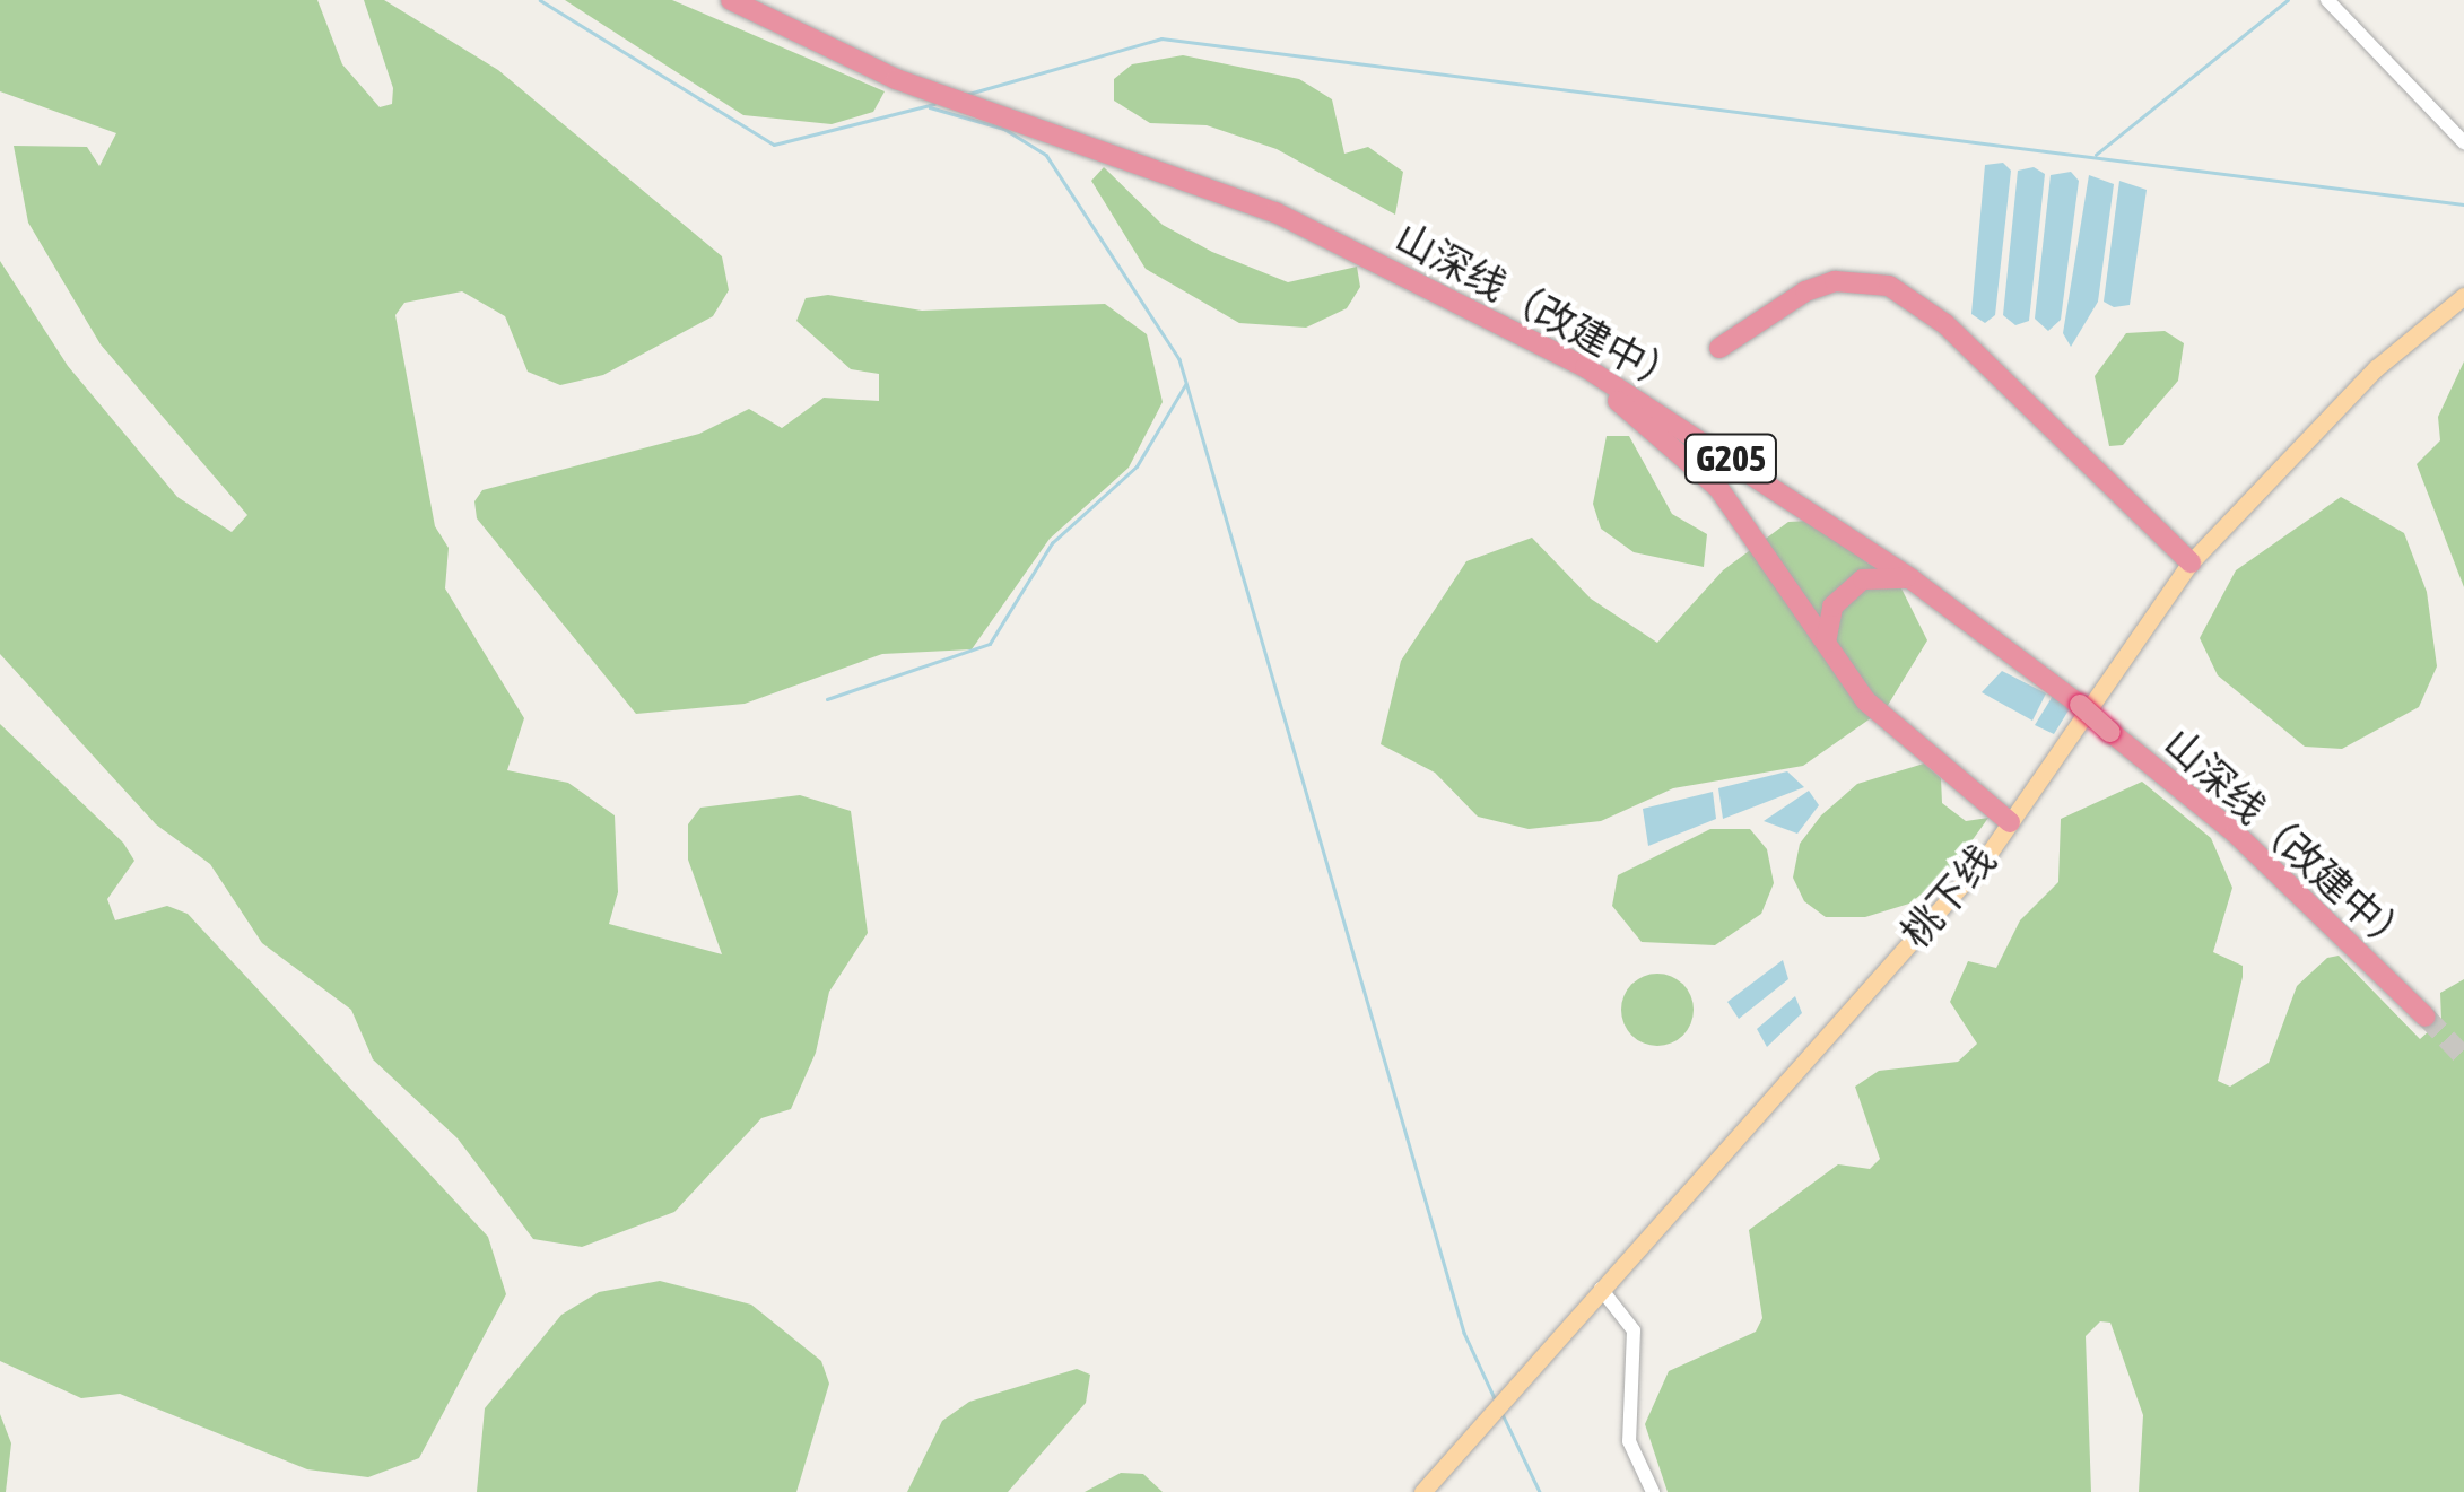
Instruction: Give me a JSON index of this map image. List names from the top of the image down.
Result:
{
  "streets": {
    "highway": ["山深线（改建中）", "G205"],
    "main road": ["桃下线"]
  }
}
